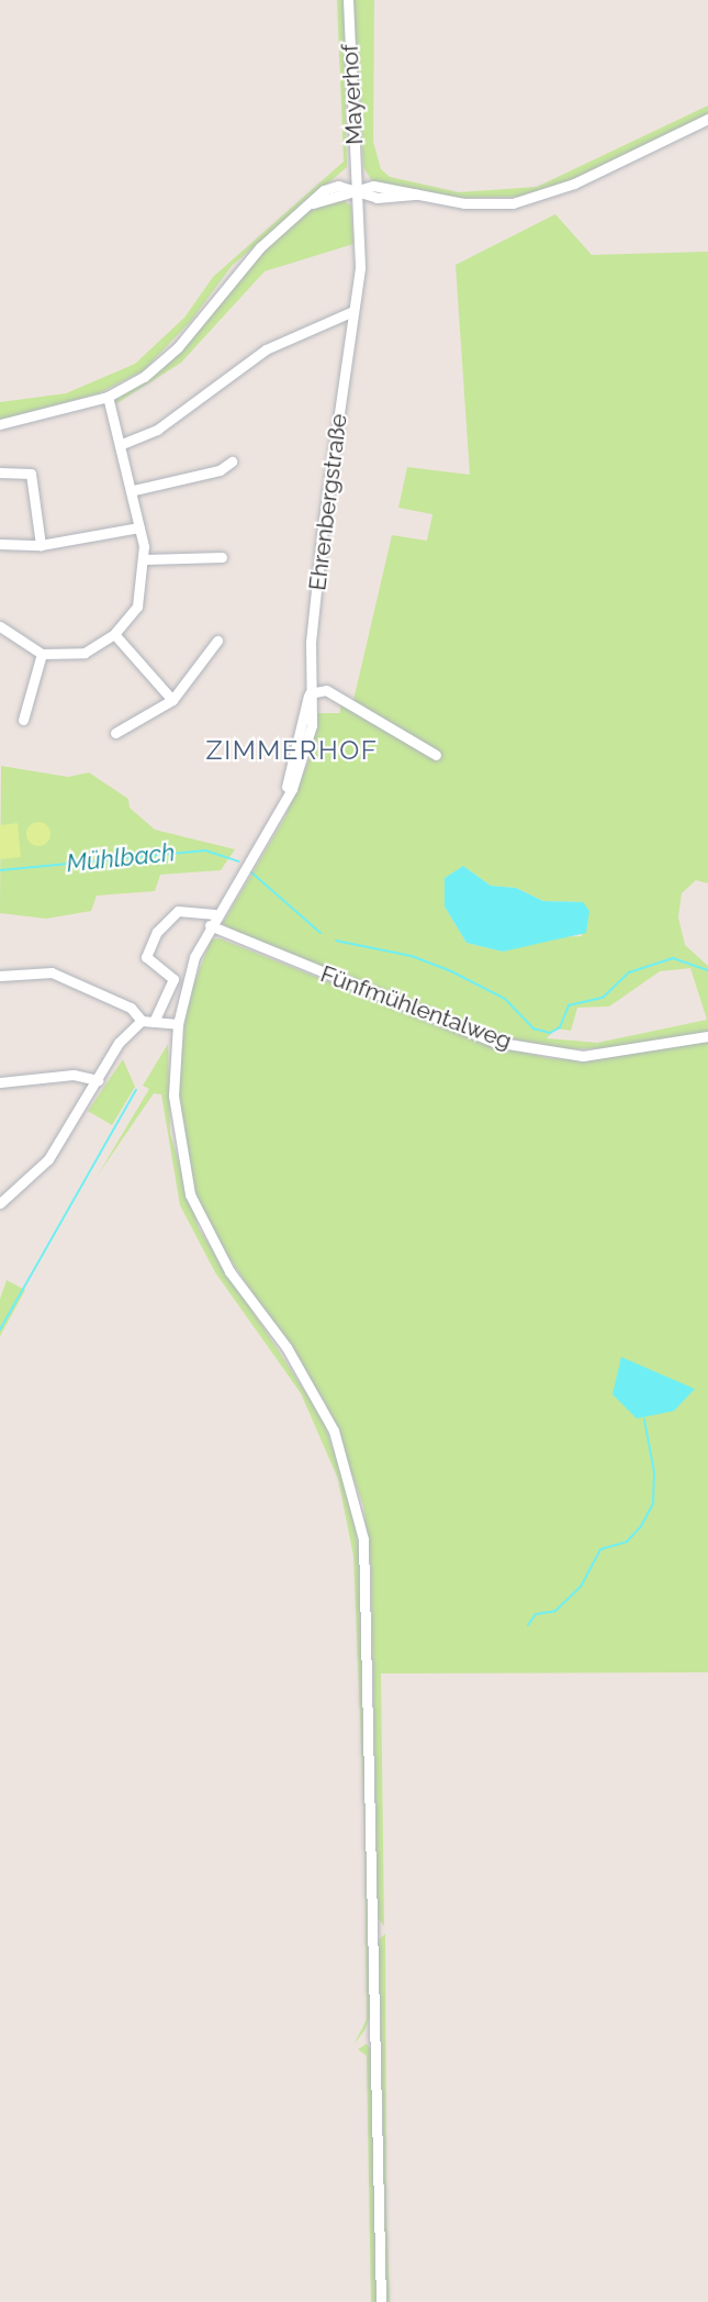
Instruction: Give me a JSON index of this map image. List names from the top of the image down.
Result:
{
  "streets": {
    "street": ["Mayerhof", "Ehrenbergstraße", "Fünfmühlentalweg"]
  },
  "crossings": [
    ["Mayerhof", "Ehrenbergstraße"],
    ["Ehrenbergstraße", "Fünfmühlentalweg"]
  ],
  "districts": ["ZIMMERHOF"],
  "water": ["Mühlbach"]
}
